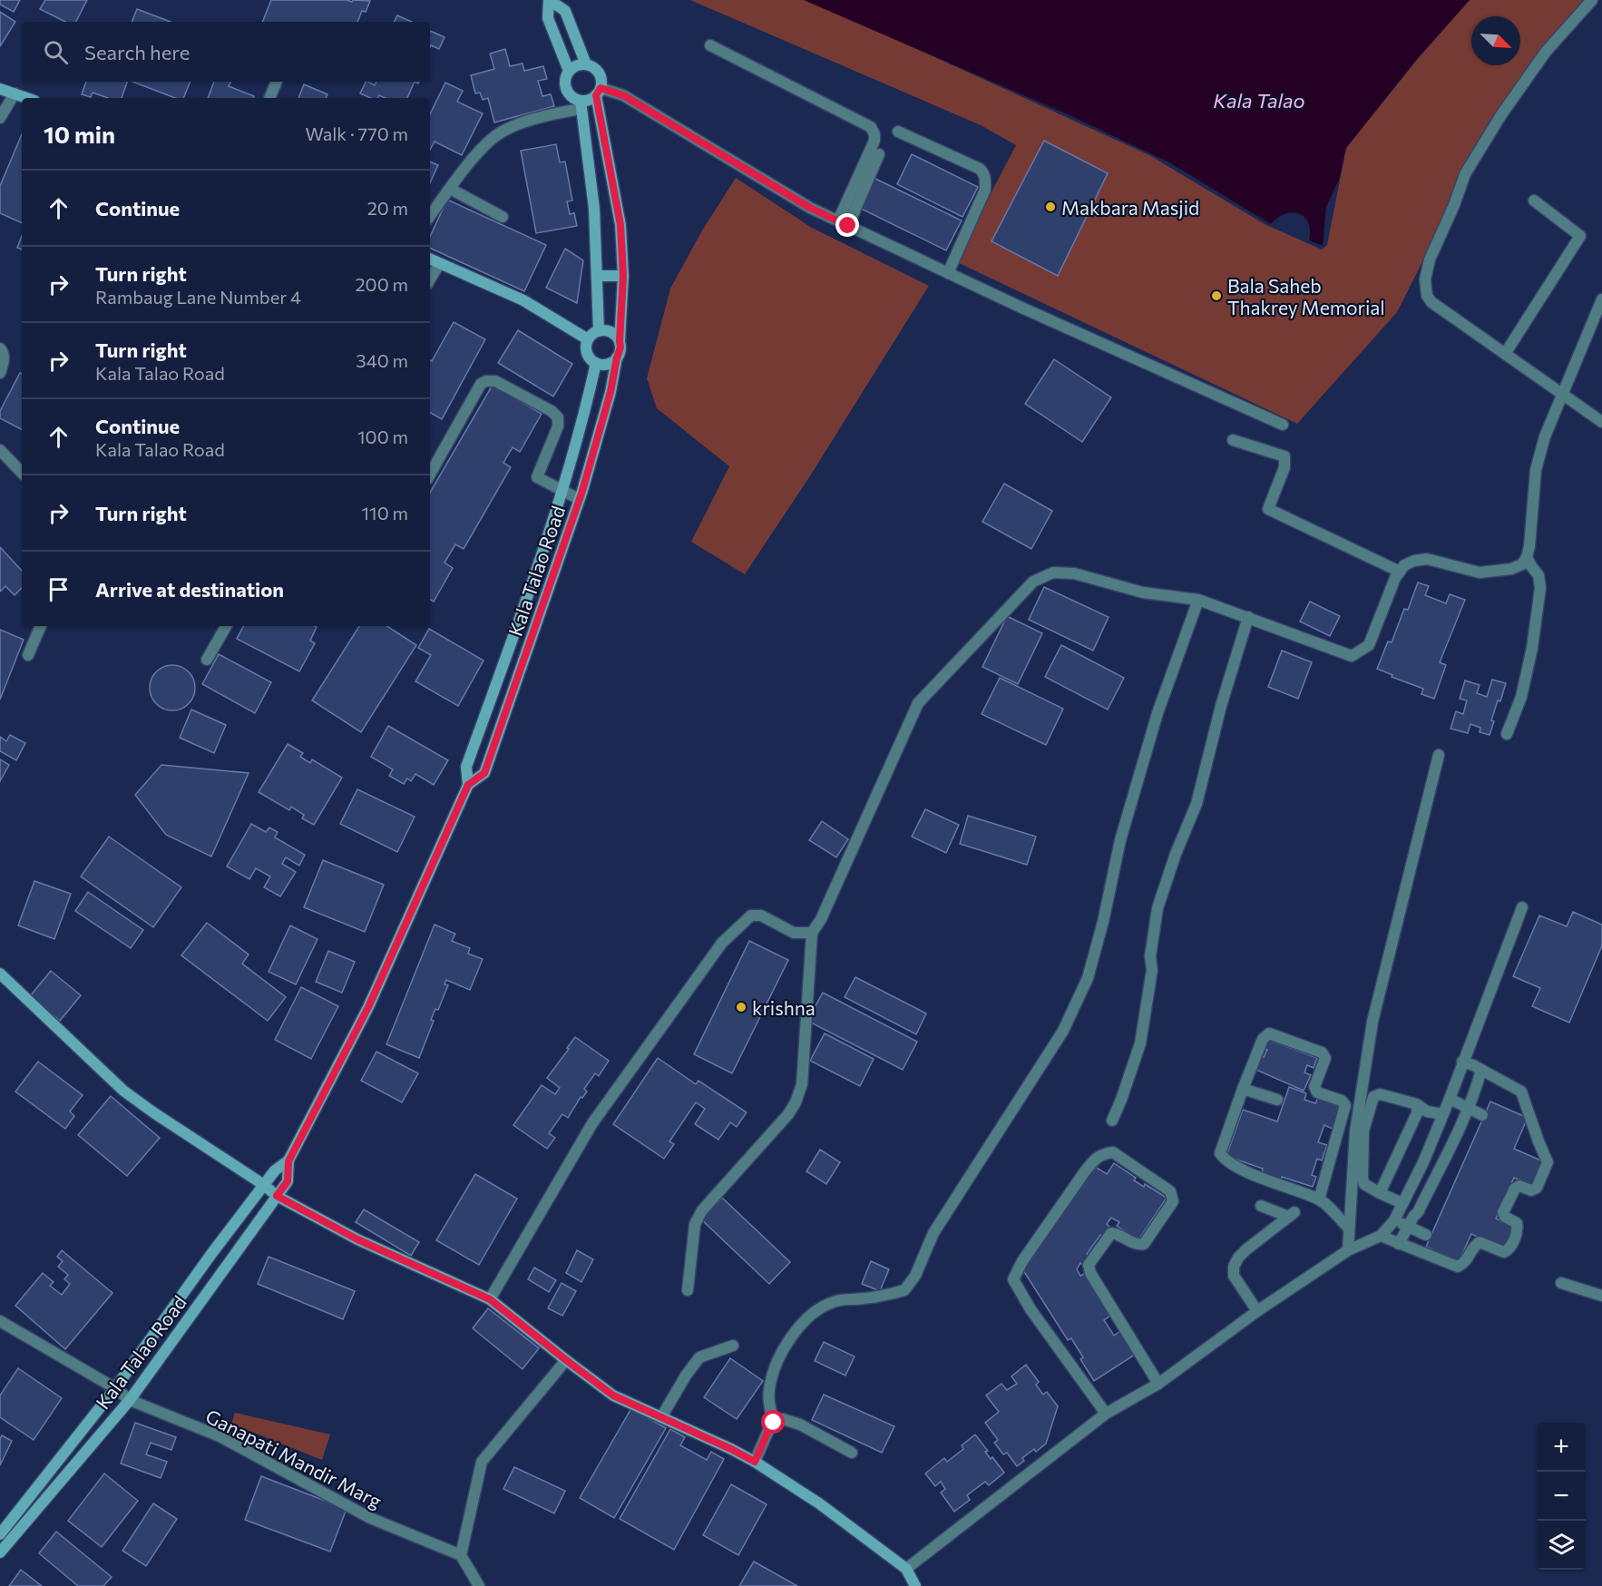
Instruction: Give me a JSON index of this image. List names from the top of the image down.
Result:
{
  "streets": {
    "street": ["Kala Talao Road", "Ganapati Mandir Marg"]
  },
  "crossings": [
    ["Kala Talao Road", "Ganapati Mandir Marg"]
  ],
  "water": ["Kala Talao"],
  "places": ["Makbara Masjid", "Bala Saheb Thakrey Memorial", "krishna"],
  "north": "bottom right",
  "page": {
    "search": "Search here",
    "heading": ["10 min", "Walk · 770 m"],
    "list": [
      ["Continue", "20 m"],
      ["Turn right", "Rambaug Lane Number 4", "200 m"],
      ["Turn right", "Kala Talao Road", "340 m"],
      ["Continue", "Kala Talao Road", "100 m"],
      ["Turn right", "110 m"],
      "Arrive at destination"
    ],
    "map_buttons": ["+", "−"]
  }
}
